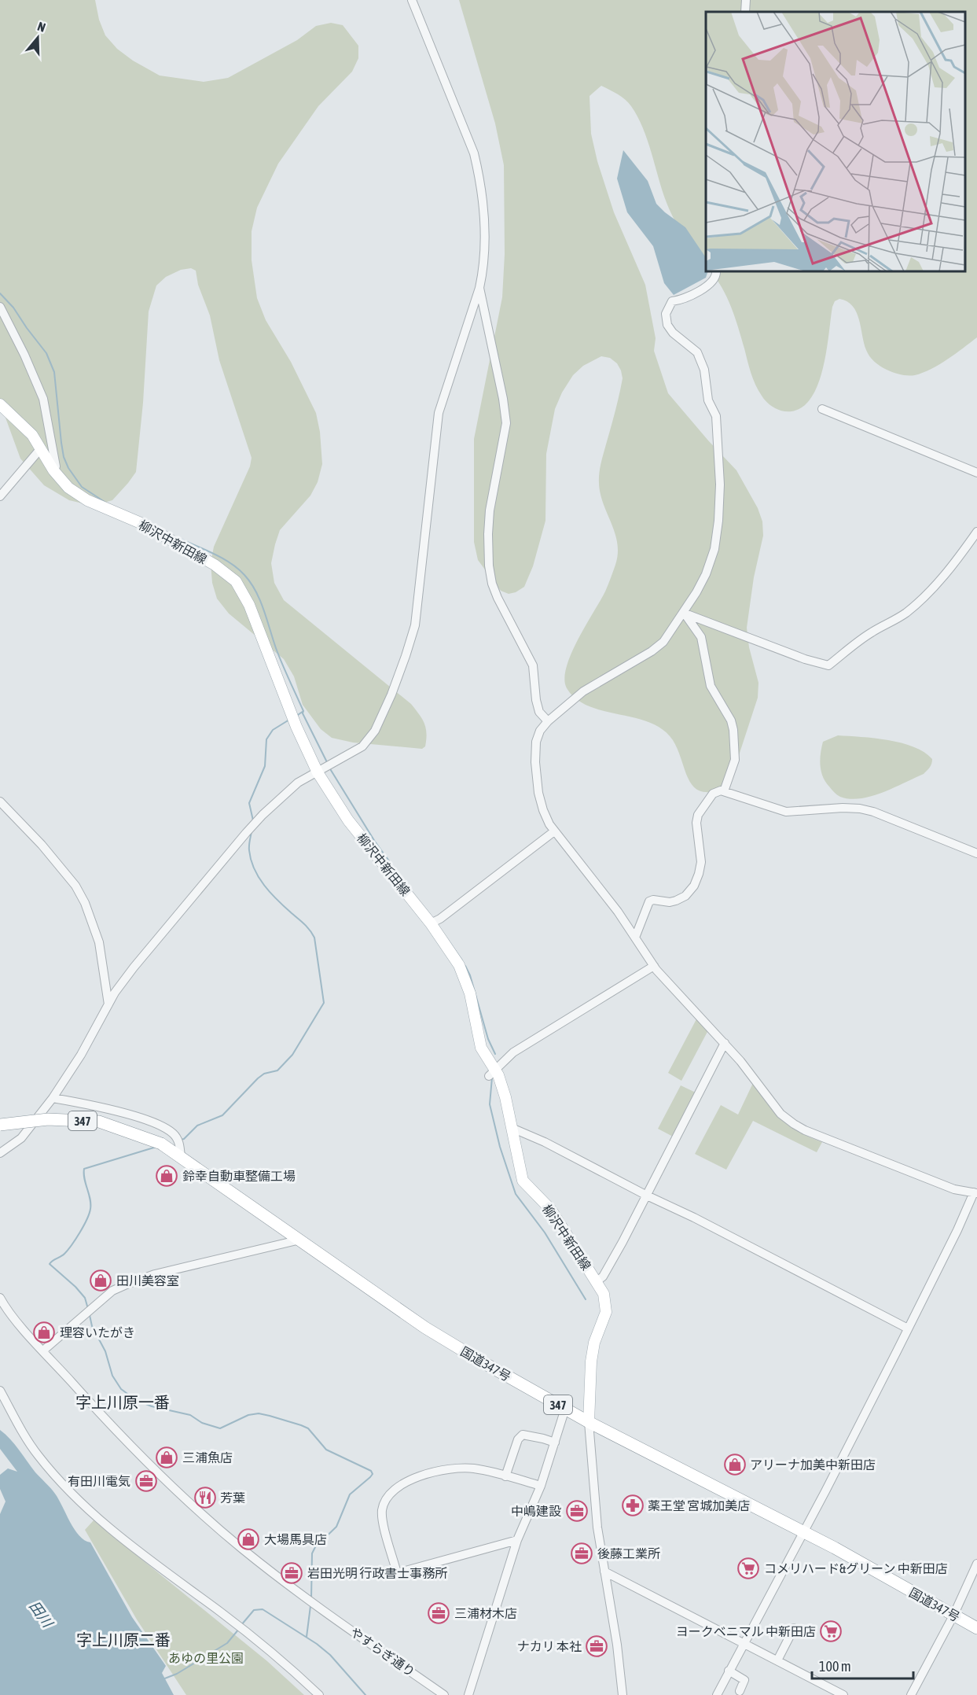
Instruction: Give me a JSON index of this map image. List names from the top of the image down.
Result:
{
  "streets": {
    "highway": ["347", "国道347号"],
    "main road": ["柳沢中新田線"],
    "street": ["やすらぎ通り"]
  },
  "crossings": [
    ["柳沢中新田線", "国道347号"]
  ],
  "districts": ["字上川原一番", "字上川原二番"],
  "water": ["田川"],
  "parks": ["あゆの里公園"],
  "places": {
    "shop": [
      "鈴幸自動車整備工場",
      "田川美容室",
      "理容いたがき",
      "三浦魚店",
      "アリーナ加美中新田店",
      "大場馬具店"
    ],
    "office": [
      "有田川電気",
      "中嶋建設",
      "後藤工業所",
      "岩田光明 行政書士事務所",
      "三浦材木店",
      "ナカリ 本社"
    ],
    "restaurant": ["芳葉"],
    "pharmacy": ["薬王堂 宮城加美店"],
    "supermarket": ["コメリハード&グリーン 中新田店", "ヨークベニマル 中新田店"]
  },
  "scale_bar": "100 m",
  "north": "top"
}
